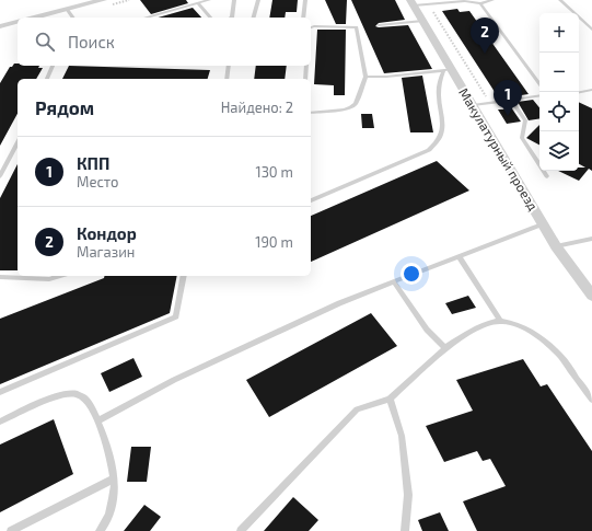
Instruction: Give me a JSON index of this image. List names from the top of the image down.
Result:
{
  "streets": {
    "street": ["Макулатурный проезд"]
  },
  "page": {
    "map_buttons": ["+", "−"],
    "pins": ["2", "1"],
    "search": "Поиск",
    "heading": ["Рядом", "Найдено: 2"],
    "list": [
      {
        "mark": "1",
        "name": "КПП",
        "note": "Место",
        "value": "130 m"
      },
      {
        "mark": "2",
        "name": "Кондор",
        "note": "Магазин",
        "value": "190 m"
      }
    ]
  }
}
